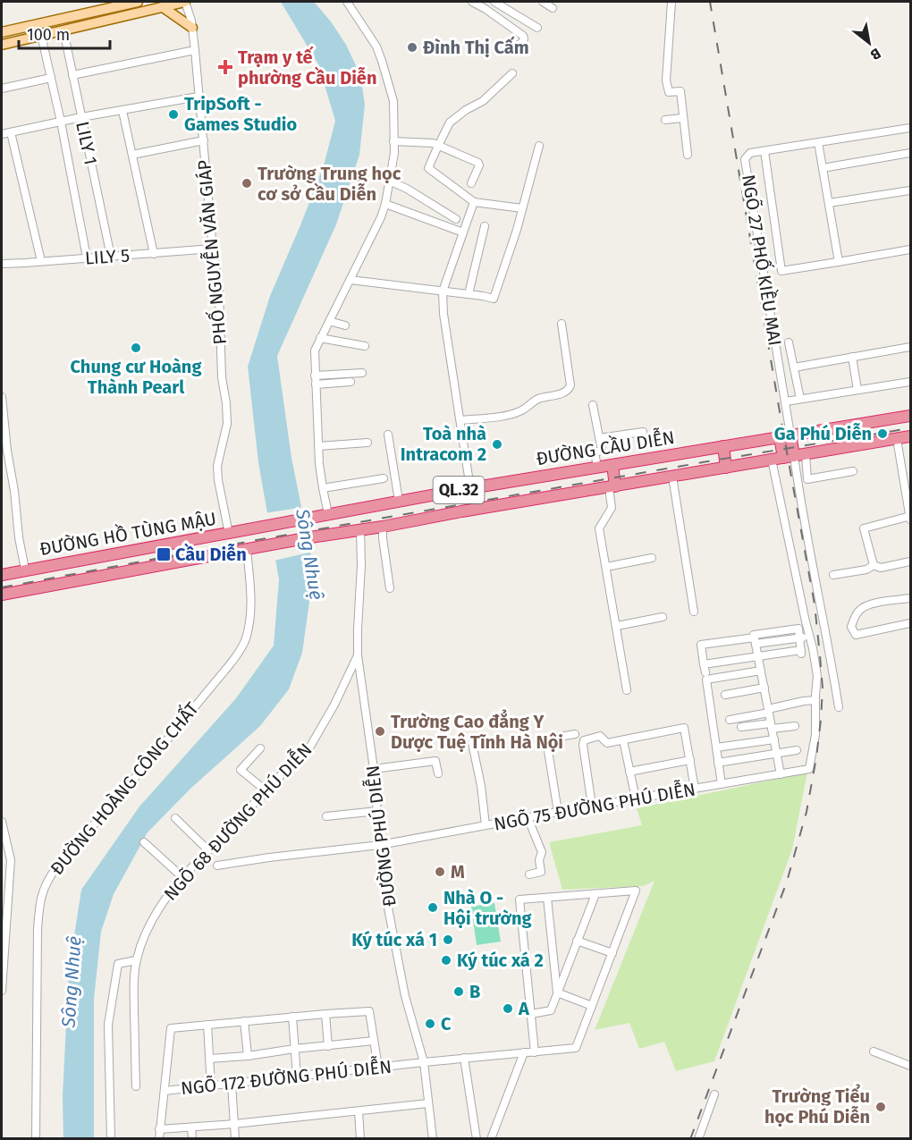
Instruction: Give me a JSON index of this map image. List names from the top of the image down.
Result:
{
  "streets": {
    "highway": ["ĐƯỜNG CẦU DIỄN", "QL.32", "ĐƯỜNG HỒ TÙNG MẬU"],
    "street": [
      "LILY 1",
      "PHỐ NGUYỄN VĂN GIÁP",
      "LILY 5",
      "NGÕ 27 PHỐ KIỀU MAI",
      "ĐƯỜNG HOÀNG CÔNG CHẤT",
      "NGÕ 75 ĐƯỜNG PHÚ DIỄN",
      "NGÕ 68 ĐƯỜNG PHÚ DIỄN",
      "ĐƯỜNG PHÚ DIỄN",
      "NGÕ 172 ĐƯỜNG PHÚ DIỄN"
    ]
  },
  "crossings": [
    ["LILY 1", "LILY 5"],
    ["PHỐ NGUYỄN VĂN GIÁP", "LILY 5"],
    ["PHỐ NGUYỄN VĂN GIÁP", "ĐƯỜNG HỒ TÙNG MẬU"],
    ["NGÕ 27 PHỐ KIỀU MAI", "ĐƯỜNG CẦU DIỄN"],
    ["ĐƯỜNG CẦU DIỄN", "ĐƯỜNG HỒ TÙNG MẬU"],
    ["QL.32", "ĐƯỜNG HỒ TÙNG MẬU"],
    ["QL.32", "ĐƯỜNG PHÚ DIỄN"],
    ["ĐƯỜNG HỒ TÙNG MẬU", "ĐƯỜNG HOÀNG CÔNG CHẤT"],
    ["ĐƯỜNG HỒ TÙNG MẬU", "ĐƯỜNG PHÚ DIỄN"],
    ["NGÕ 75 ĐƯỜNG PHÚ DIỄN", "ĐƯỜNG PHÚ DIỄN"],
    ["NGÕ 68 ĐƯỜNG PHÚ DIỄN", "ĐƯỜNG PHÚ DIỄN"],
    ["ĐƯỜNG PHÚ DIỄN", "NGÕ 172 ĐƯỜNG PHÚ DIỄN"]
  ],
  "water": ["Sông Nhuệ"],
  "places": {
    "other": [
      "Đình Thị Cấm",
      "TripSoft - Games Studio",
      "Trường Trung học cơ sở Cầu Diễn",
      "Chung cư Hoàng Thành Pearl",
      "Ga Phú Diễn",
      "Toà nhà Intracom 2",
      "Trường Cao đẳng Y Dược Tuệ Tĩnh Hà Nội",
      "M",
      "Nhà O - Hội trường",
      "Ký túc xá 1",
      "Ký túc xá 2",
      "B",
      "A",
      "C",
      "Trường Tiểu học Phú Diễn"
    ],
    "health": ["Trạm y tế phường Cầu Diễn"],
    "transit": ["Cầu Diễn"]
  },
  "scale_bar": "100 m",
  "north": "bottom right"
}
